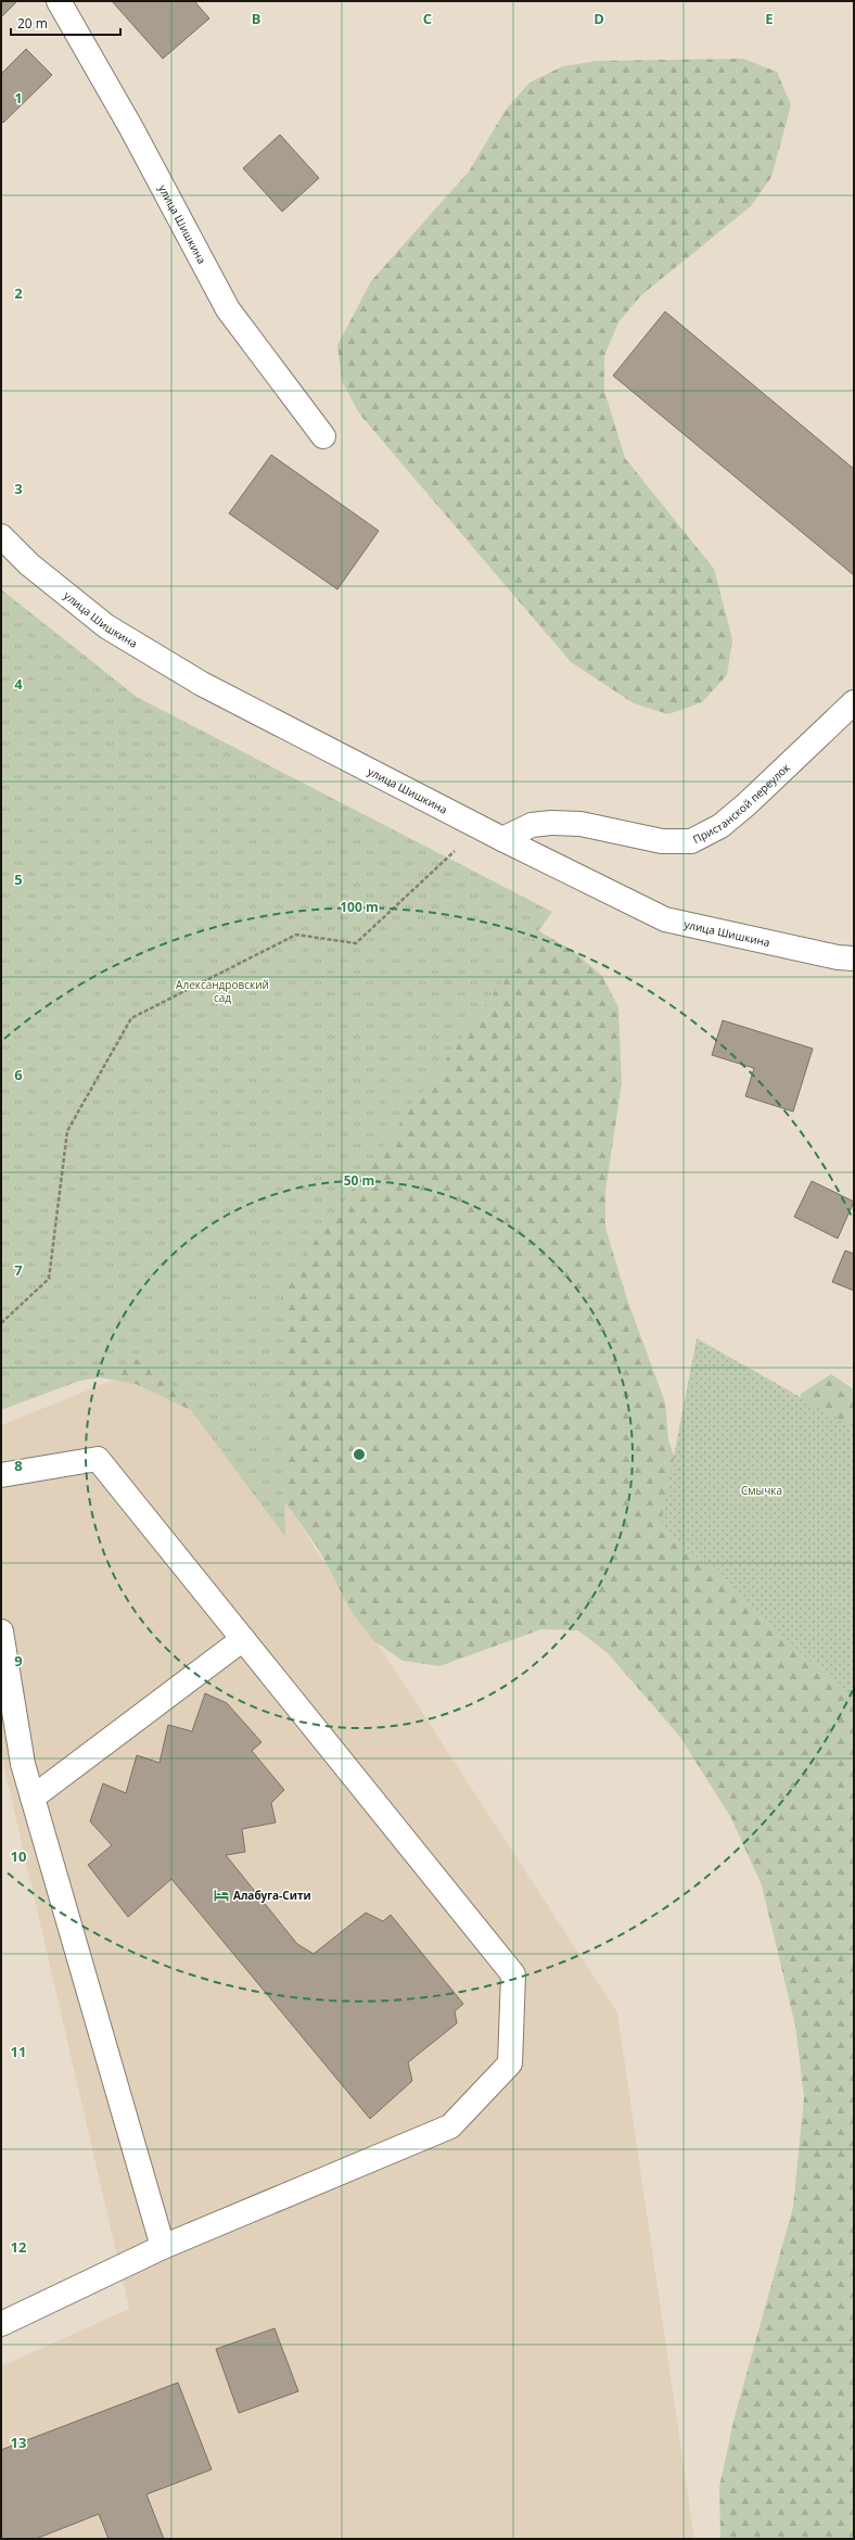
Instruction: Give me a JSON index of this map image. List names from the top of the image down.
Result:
{
  "streets": {
    "street": ["улица Шишкина", "Пристанской переулок"]
  },
  "crossings": [
    ["улица Шишкина", "Пристанской переулок"]
  ],
  "parks": ["Александровский сад", "Смычка"],
  "places": {
    "hotel": ["Алабуга-Сити"]
  },
  "scale_bar": "20 m",
  "grid": {
    "columns": [
      "B",
      "C",
      "D",
      "E"
    ],
    "rows": [
      "1",
      "2",
      "3",
      "4",
      "5",
      "6",
      "7",
      "8",
      "9",
      "10",
      "11",
      "12",
      "13"
    ]
  },
  "rings": ["100 m", "50 m"]
}
